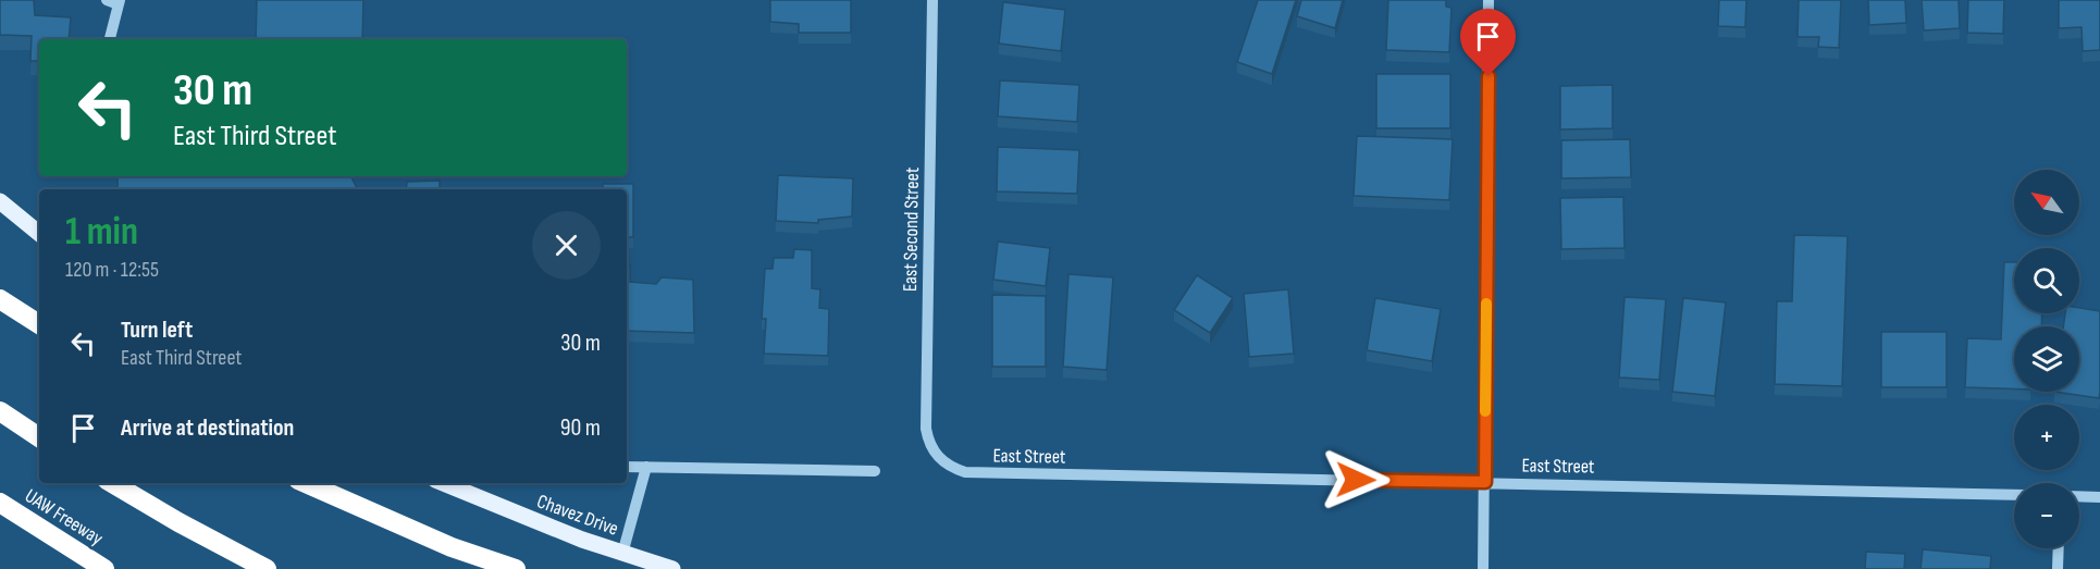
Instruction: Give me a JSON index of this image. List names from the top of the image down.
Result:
{
  "streets": {
    "highway": ["UAW Freeway"],
    "main road": ["Chavez Drive"],
    "street": ["East Second Street", "East Street"]
  },
  "crossings": [
    ["East Second Street", "East Street"]
  ],
  "north": "top left",
  "page": {
    "turn": ["30 m", "East Third Street"],
    "map_buttons": ["+", "−"],
    "heading": ["1 min", "120 m · 12:55"],
    "list": [
      {
        "name": "Turn left",
        "note": "East Third Street",
        "value": "30 m"
      },
      {
        "name": "Arrive at destination",
        "value": "90 m"
      }
    ]
  }
}
